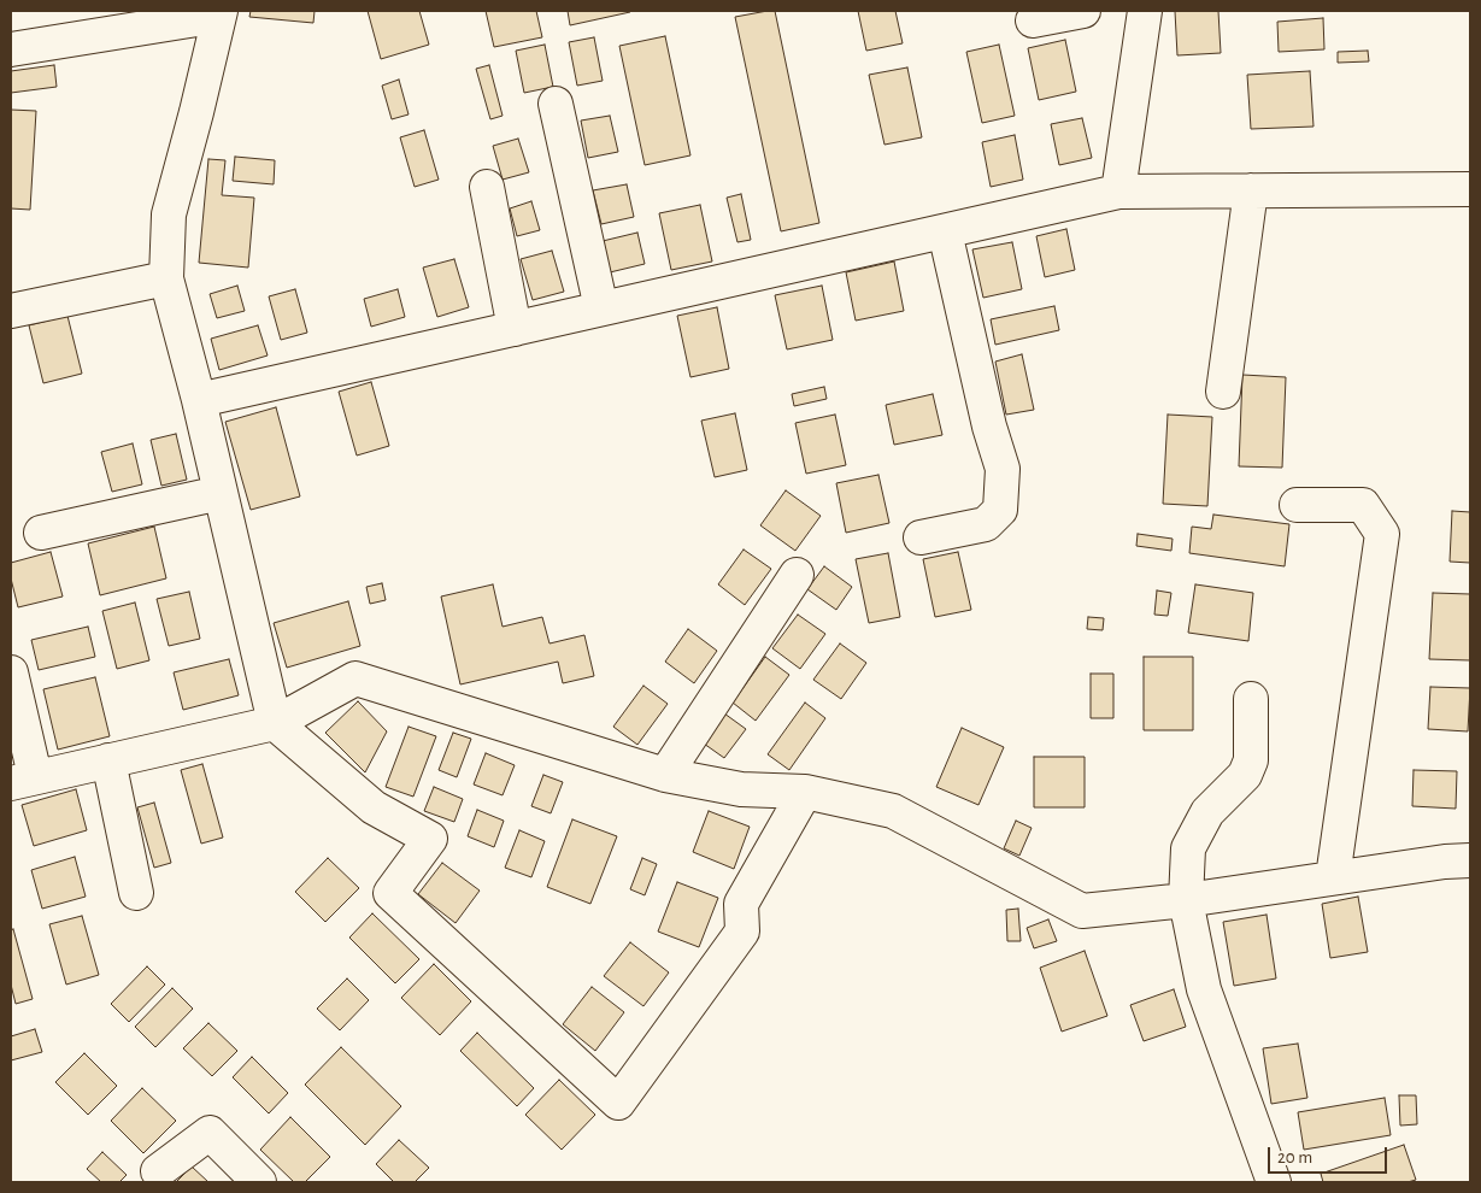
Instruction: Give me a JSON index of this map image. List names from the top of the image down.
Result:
{
  "scale_bar": "20 m"
}
